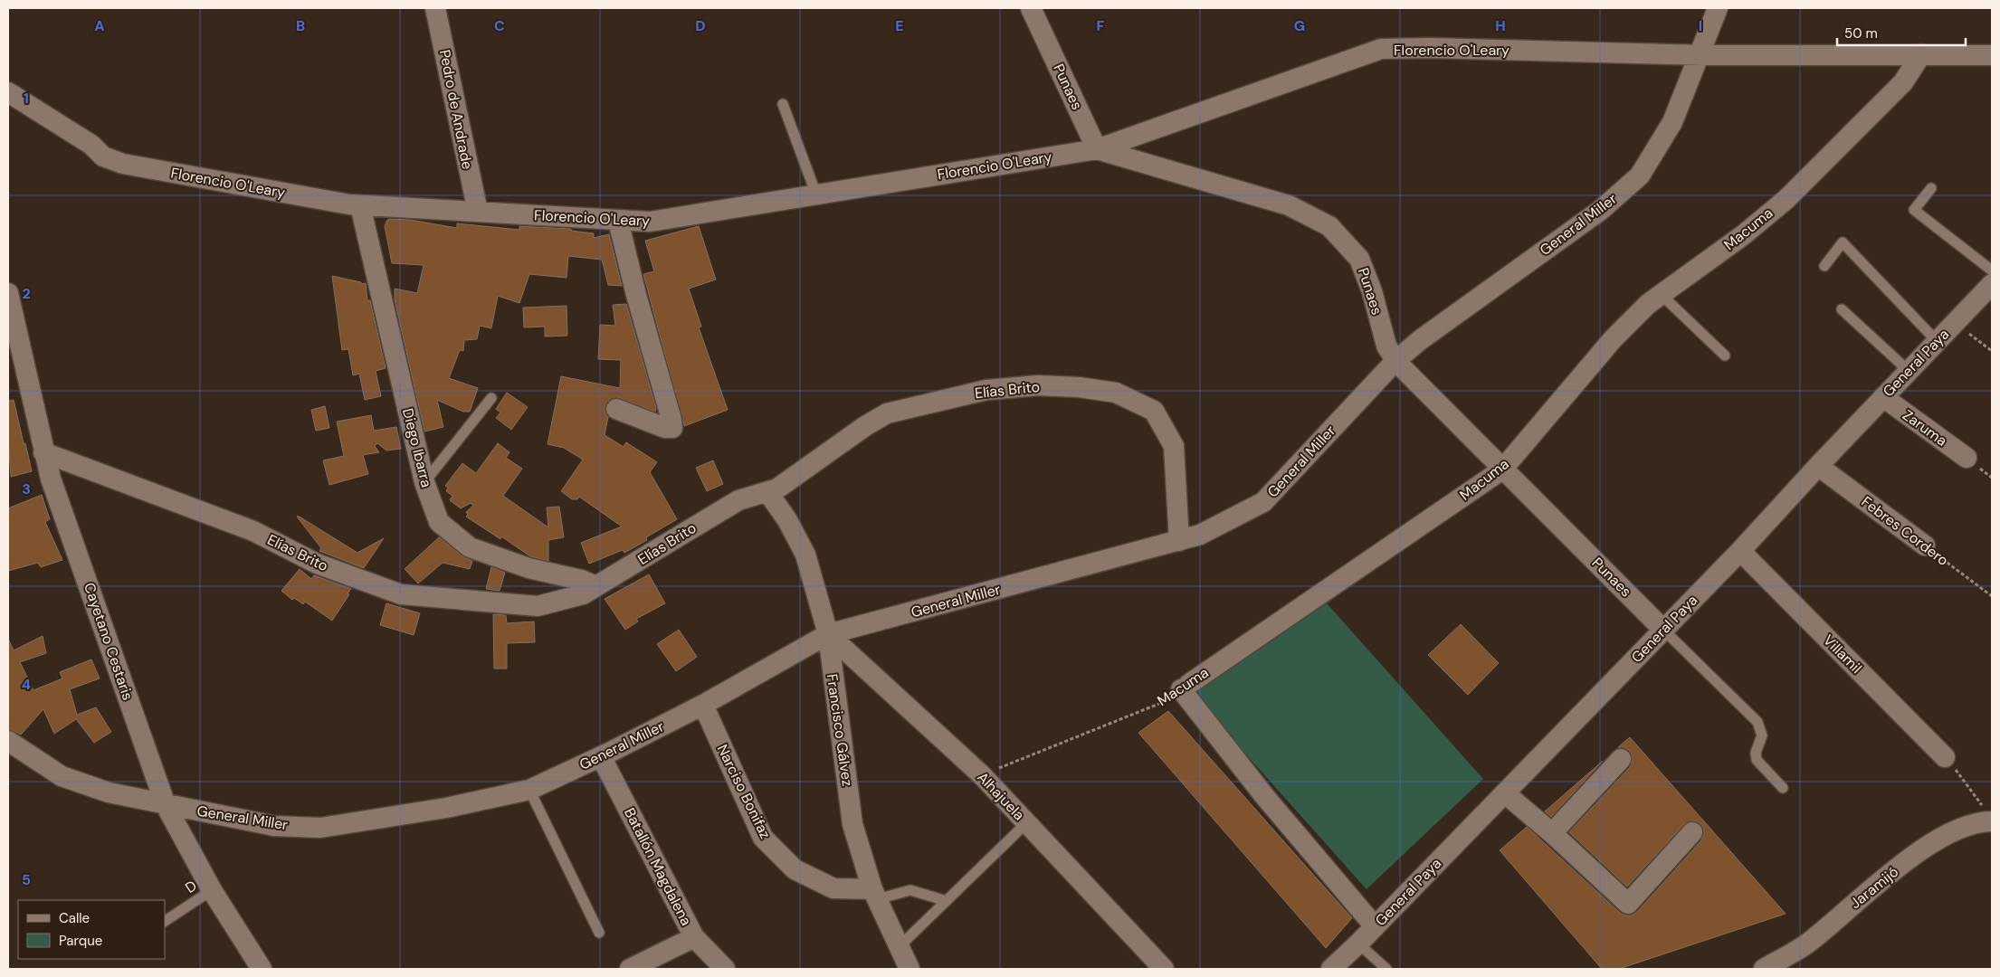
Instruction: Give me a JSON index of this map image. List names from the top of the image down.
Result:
{
  "streets": {
    "street": [
      "Florencio O'Leary",
      "Punaes",
      "Pedro de Andrade",
      "General Miller",
      "Macuma",
      "General Paya",
      "Elías Brito",
      "Zaruma",
      "Diego Ibarra",
      "Febres Cordero",
      "Cayetano Cestaris",
      "Villamil",
      "Francisco Gálvez",
      "Narciso Bonifaz",
      "Alhajuela",
      "Batallón Magdalena",
      "Jaramijó"
    ],
    "lane": ["D"]
  },
  "crossings": [
    ["Florencio O'Leary", "Punaes"],
    ["Florencio O'Leary", "Pedro de Andrade"],
    ["Florencio O'Leary", "General Miller"],
    ["Florencio O'Leary", "Macuma"],
    ["Florencio O'Leary", "Diego Ibarra"],
    ["Punaes", "General Miller"],
    ["Punaes", "Macuma"],
    ["Punaes", "General Paya"],
    ["General Miller", "Elías Brito"],
    ["General Miller", "Cayetano Cestaris"],
    ["General Miller", "Francisco Gálvez"],
    ["General Miller", "Narciso Bonifaz"],
    ["General Miller", "Alhajuela"],
    ["General Miller", "Batallón Magdalena"],
    ["Macuma", "Alhajuela"],
    ["General Paya", "Zaruma"],
    ["General Paya", "Febres Cordero"],
    ["General Paya", "Villamil"],
    ["Elías Brito", "Diego Ibarra"],
    ["Elías Brito", "Cayetano Cestaris"],
    ["Elías Brito", "Francisco Gálvez"],
    ["Cayetano Cestaris", "D"],
    ["Francisco Gálvez", "Narciso Bonifaz"],
    ["Francisco Gálvez", "Alhajuela"]
  ],
  "legend": ["Calle", "Parque"],
  "scale_bar": "50 m",
  "grid": {
    "columns": [
      "A",
      "B",
      "C",
      "D",
      "E",
      "F",
      "G",
      "H",
      "I"
    ],
    "rows": [
      "1",
      "2",
      "3",
      "4",
      "5"
    ]
  }
}
